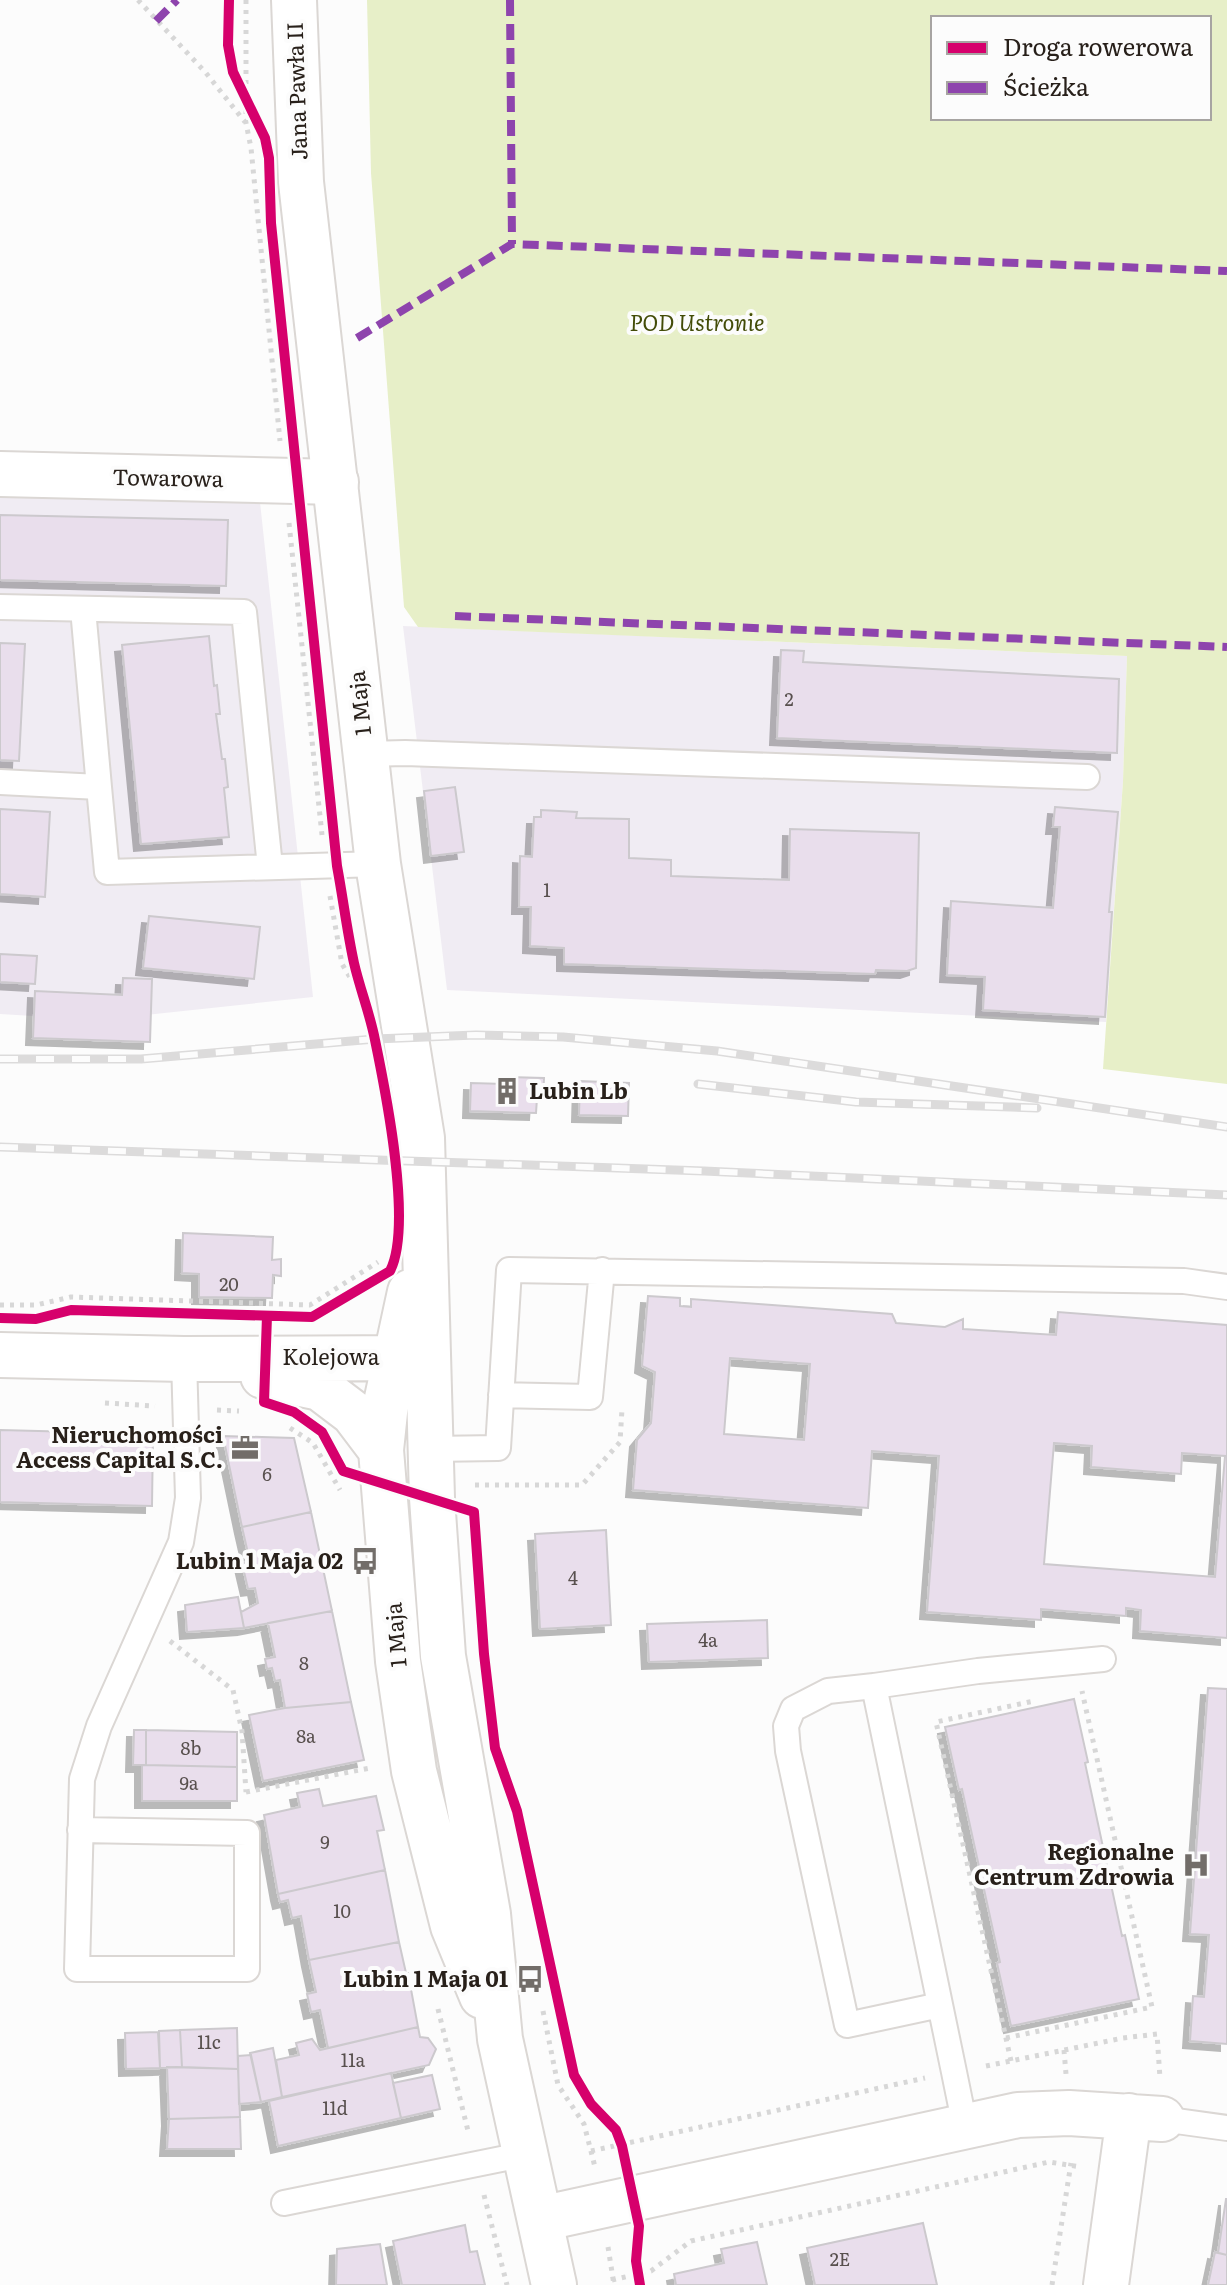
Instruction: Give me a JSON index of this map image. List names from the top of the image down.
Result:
{
  "streets": {
    "street": [
      "Jana Pawła II",
      "Towarowa",
      "1 Maja",
      "Kolejowa"
    ]
  },
  "crossings": [
    ["Jana Pawła II", "1 Maja"],
    ["Towarowa", "1 Maja"],
    ["1 Maja", "Kolejowa"]
  ],
  "parks": ["POD Ustronie"],
  "places": {
    "building": ["Lubin Lb"],
    "office": ["Nieruchomości Access Capital S.C."],
    "bus stop": ["Lubin 1 Maja 02", "Lubin 1 Maja 01"],
    "hospital": ["Regionalne Centrum Zdrowia"]
  },
  "house_numbers": [
    "2",
    "1",
    "20",
    "6",
    "4",
    "4a",
    "8",
    "8a",
    "8b",
    "9a",
    "9",
    "10",
    "11c",
    "11a",
    "11d",
    "2E"
  ],
  "legend": ["Droga rowerowa", "Ścieżka"]
}
